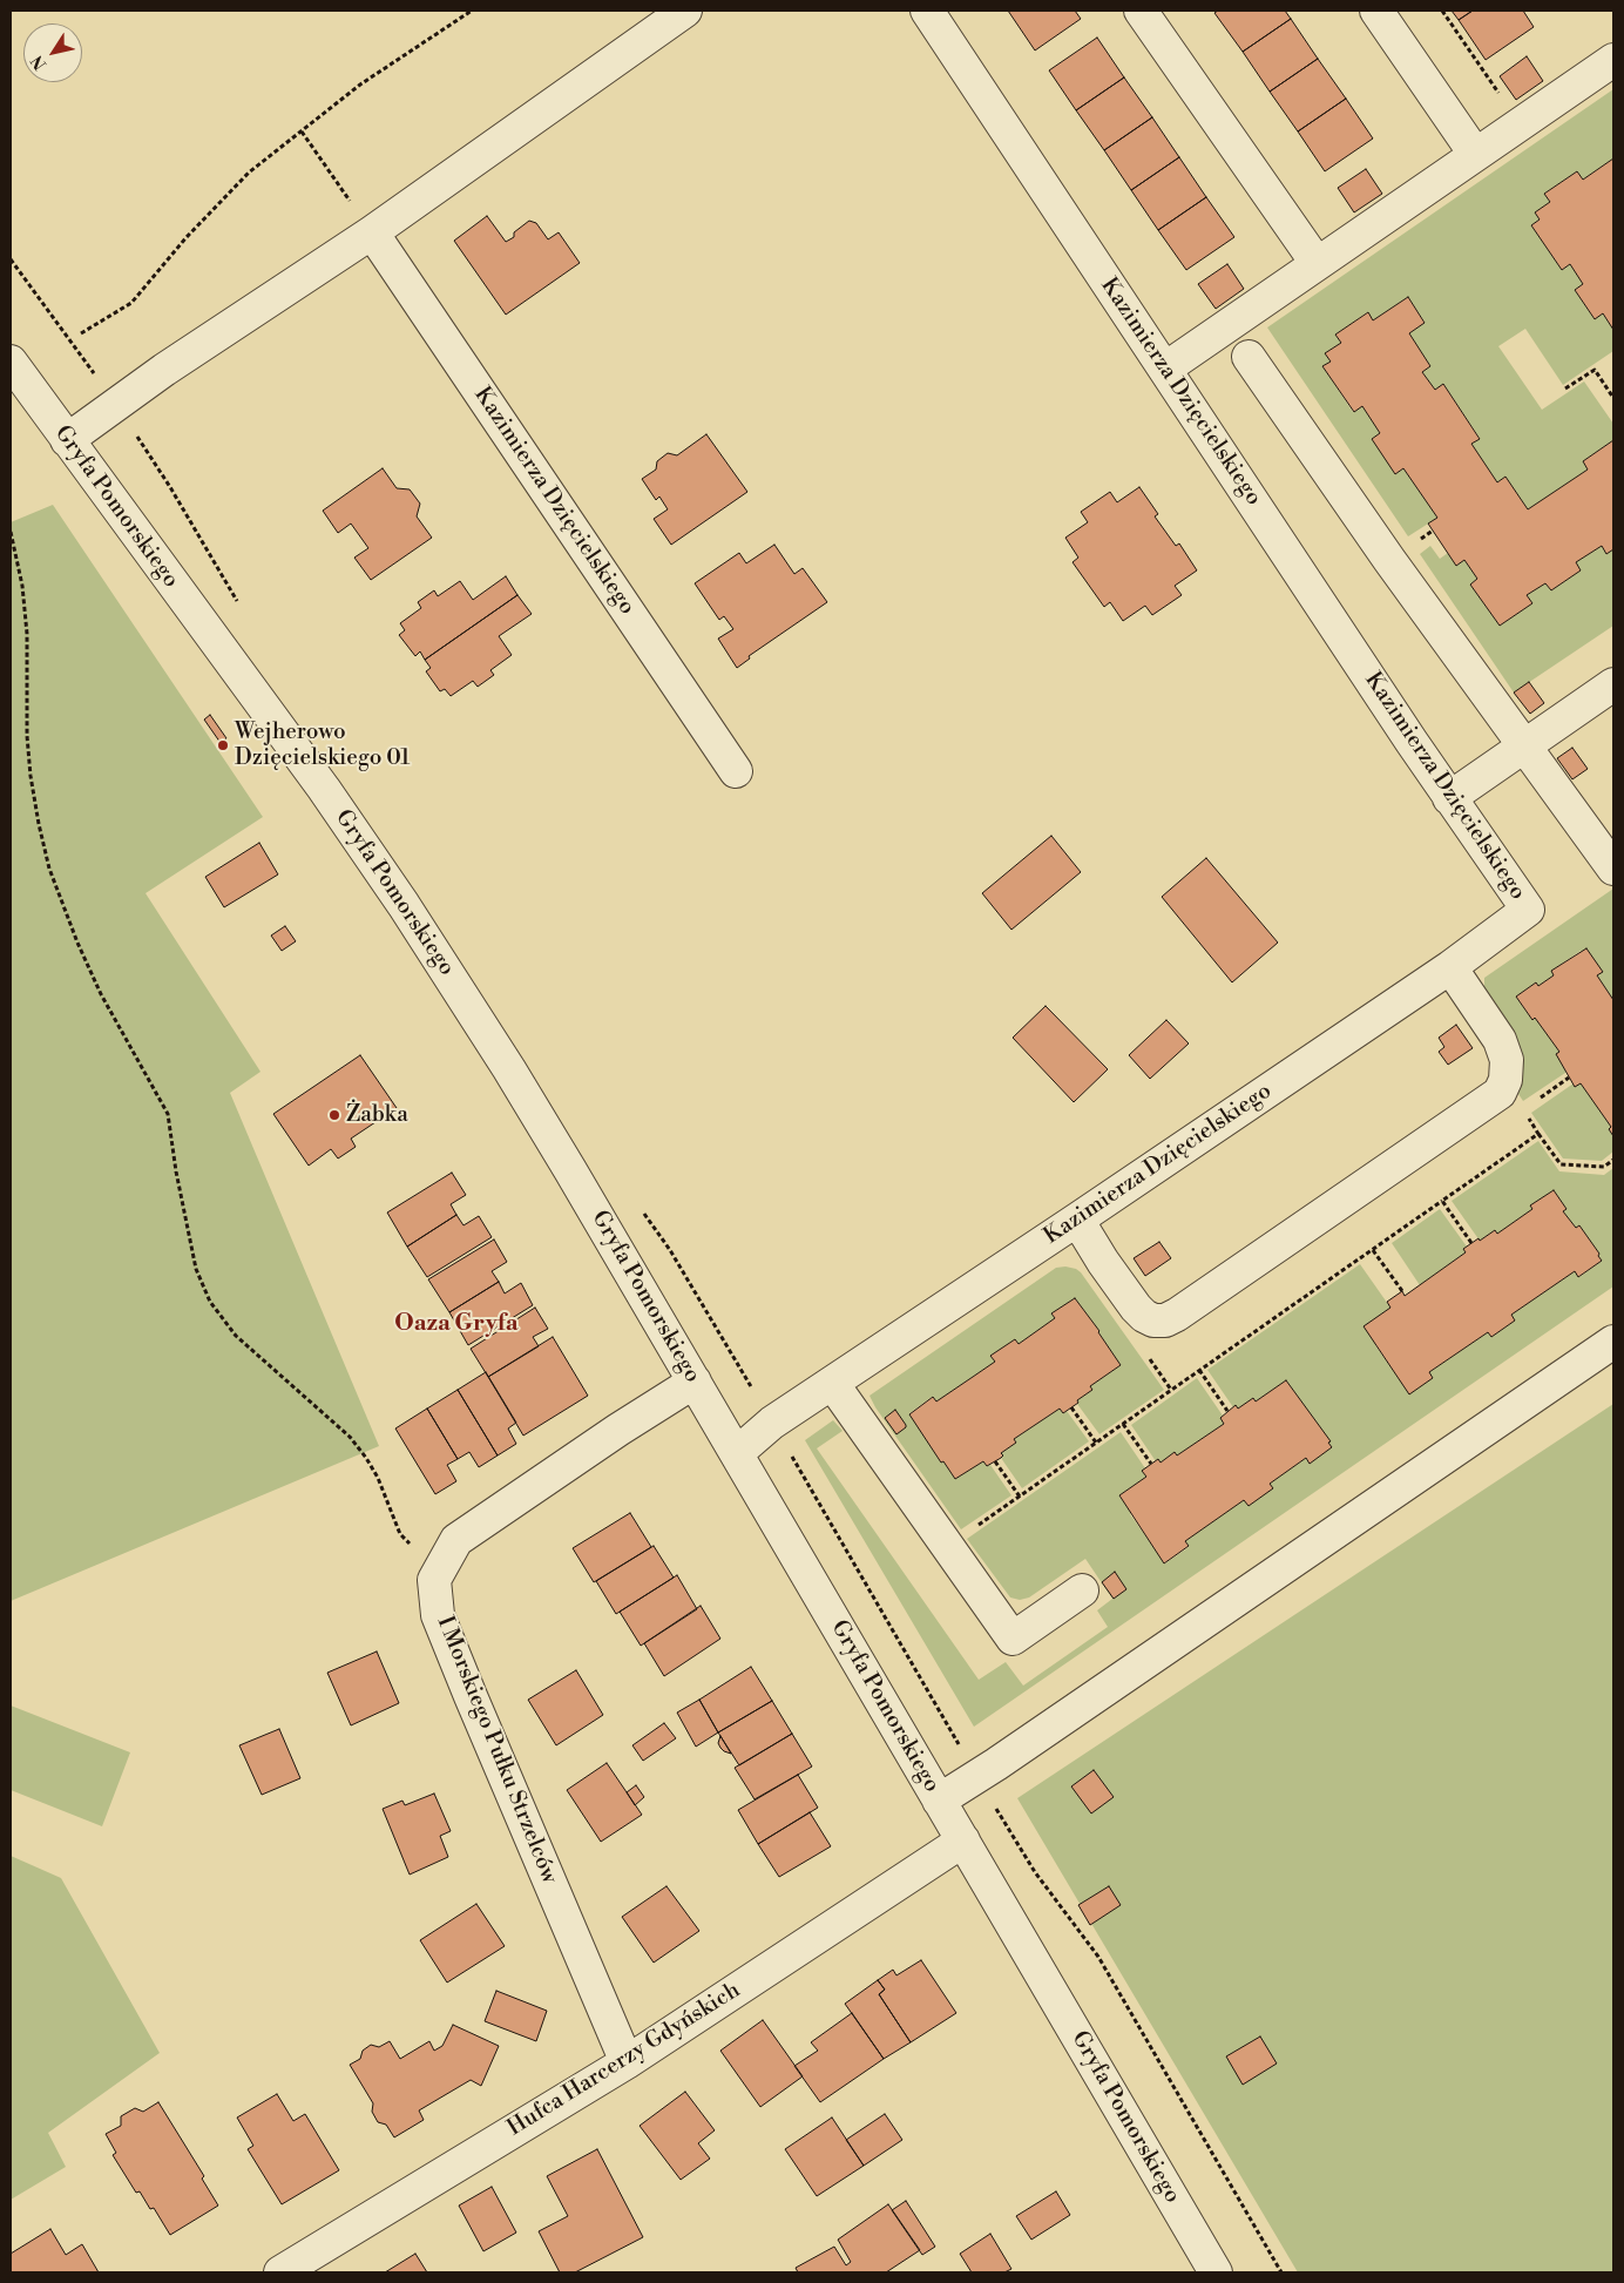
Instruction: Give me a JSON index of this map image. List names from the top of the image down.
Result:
{
  "streets": {
    "street": [
      "Kazimierza Dzięcielskiego",
      "Gryfa Pomorskiego",
      "I Morskiego Pułku Strzelców",
      "Hufca Harcerzy Gdyńskich"
    ]
  },
  "crossings": [
    ["Kazimierza Dzięcielskiego", "Gryfa Pomorskiego"],
    ["Gryfa Pomorskiego", "I Morskiego Pułku Strzelców"],
    ["Gryfa Pomorskiego", "Hufca Harcerzy Gdyńskich"],
    ["I Morskiego Pułku Strzelców", "Hufca Harcerzy Gdyńskich"]
  ],
  "districts": ["Oaza Gryfa"],
  "places": ["Wejherowo Dzięcielskiego 01", "Żabka"],
  "north": "bottom left"
}
